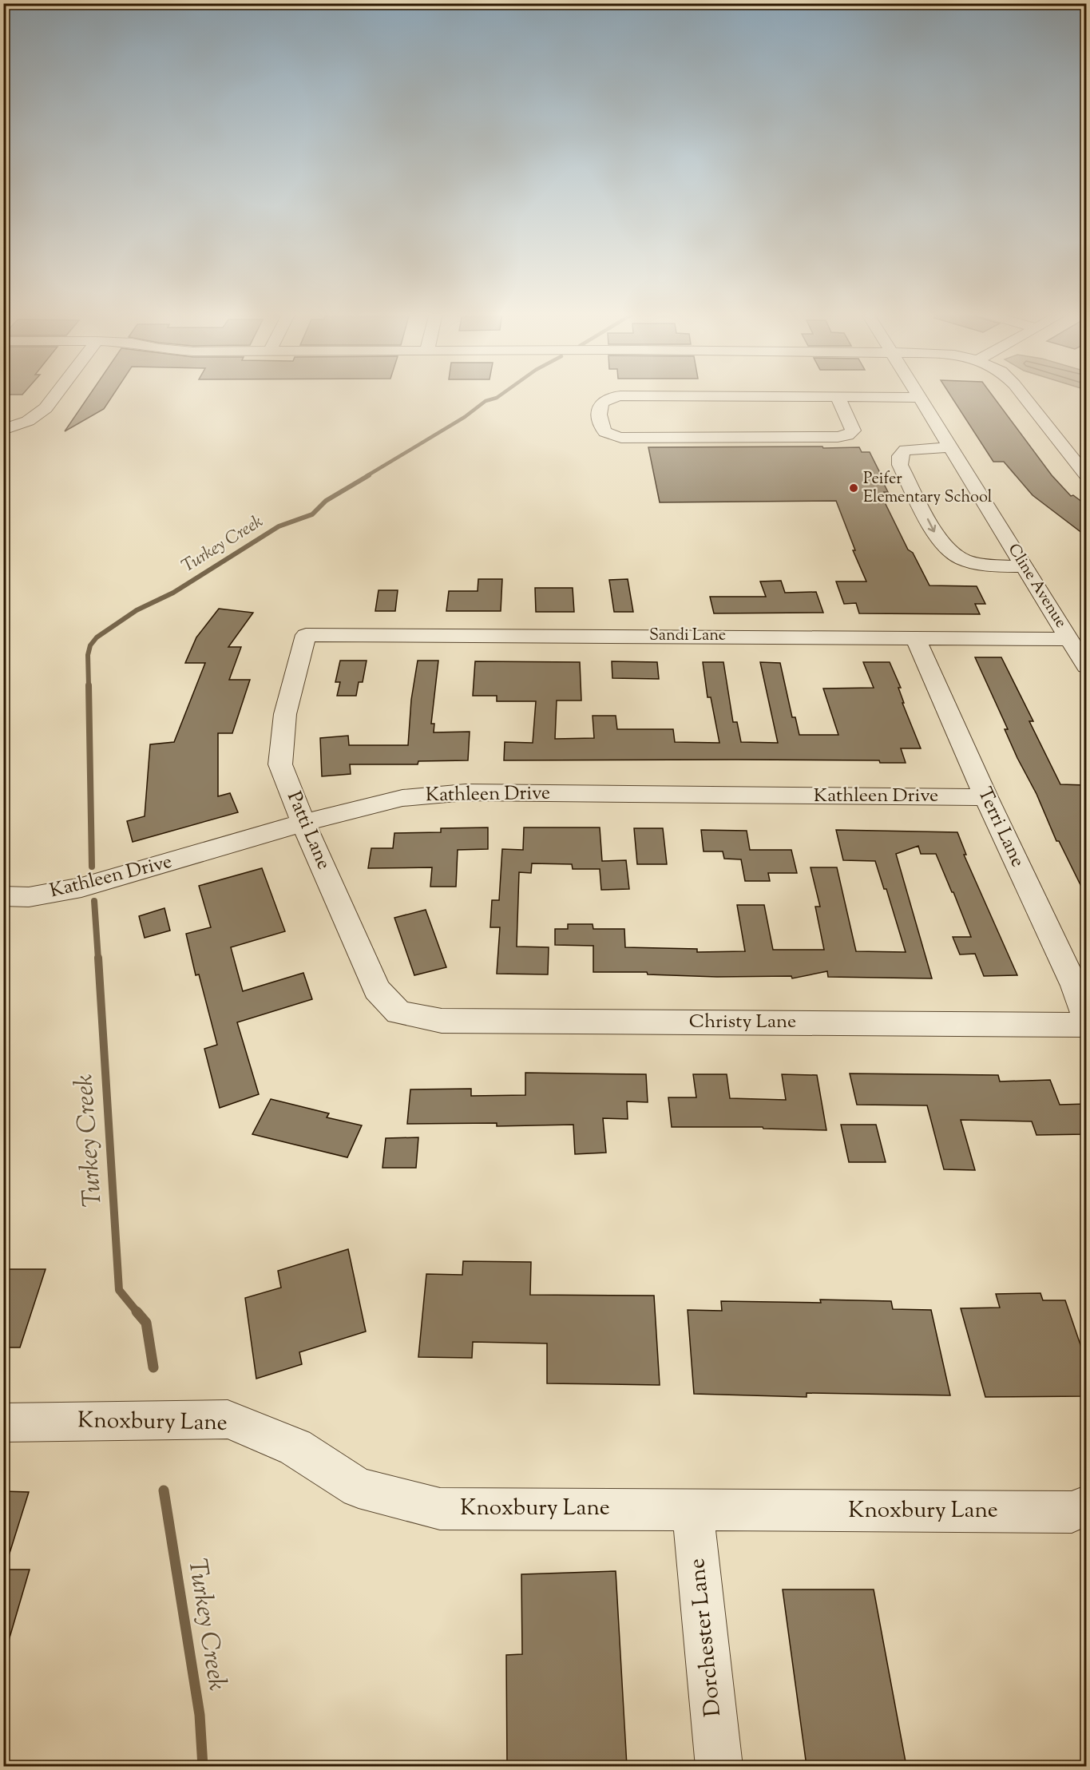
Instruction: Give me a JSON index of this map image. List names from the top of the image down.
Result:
{
  "streets": {
    "street": [
      "Cline Avenue",
      "Sandi Lane",
      "Kathleen Drive",
      "Terri Lane",
      "Patti Lane",
      "Christy Lane",
      "Knoxbury Lane",
      "Dorchester Lane"
    ]
  },
  "crossings": [
    ["Cline Avenue", "Sandi Lane"],
    ["Sandi Lane", "Terri Lane"],
    ["Sandi Lane", "Patti Lane"],
    ["Kathleen Drive", "Terri Lane"],
    ["Kathleen Drive", "Patti Lane"],
    ["Patti Lane", "Christy Lane"],
    ["Knoxbury Lane", "Dorchester Lane"]
  ],
  "water": ["Turkey Creek"],
  "places": ["Peifer Elementary School"]
}
